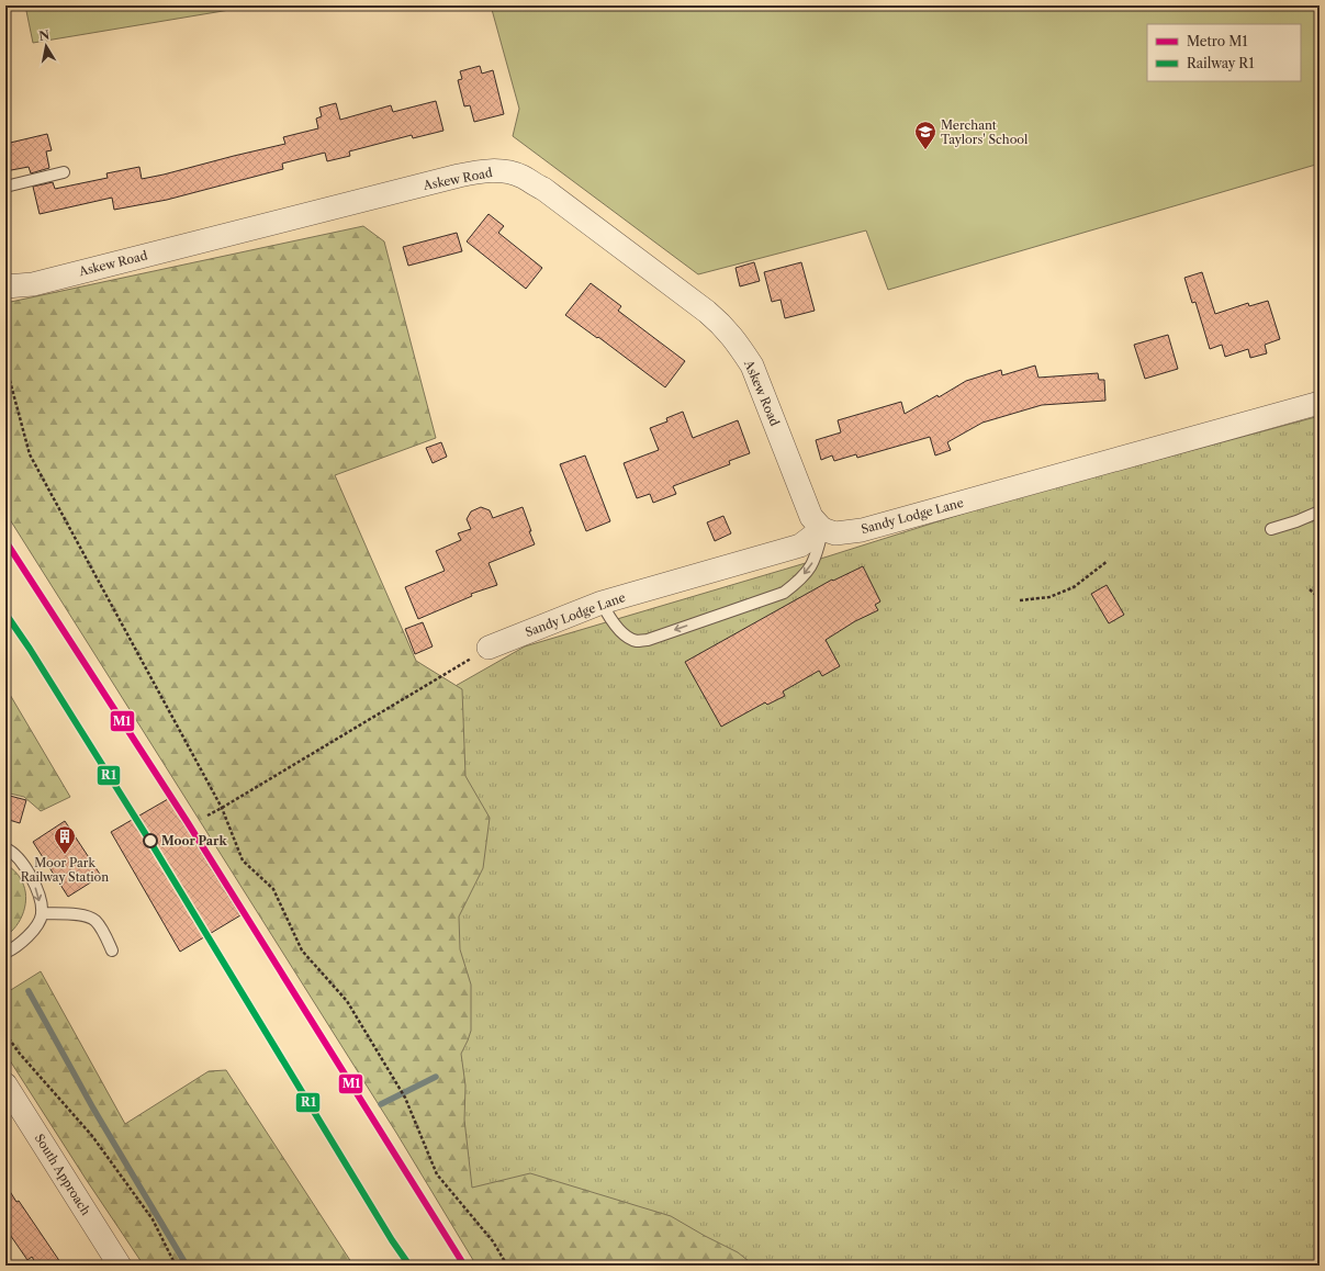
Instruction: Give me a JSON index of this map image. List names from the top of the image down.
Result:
{
  "streets": {
    "street": ["Askew Road", "Sandy Lodge Lane", "South Approach"]
  },
  "crossings": [
    ["Askew Road", "Sandy Lodge Lane"]
  ],
  "places": {
    "school or university": ["Merchant Taylors' School"],
    "other": ["Moor Park"],
    "building": ["Moor Park Railway Station"]
  },
  "lines": ["metro line M1", "rail line R1"],
  "legend": ["Metro M1", "Railway R1"],
  "north": "top"
}
